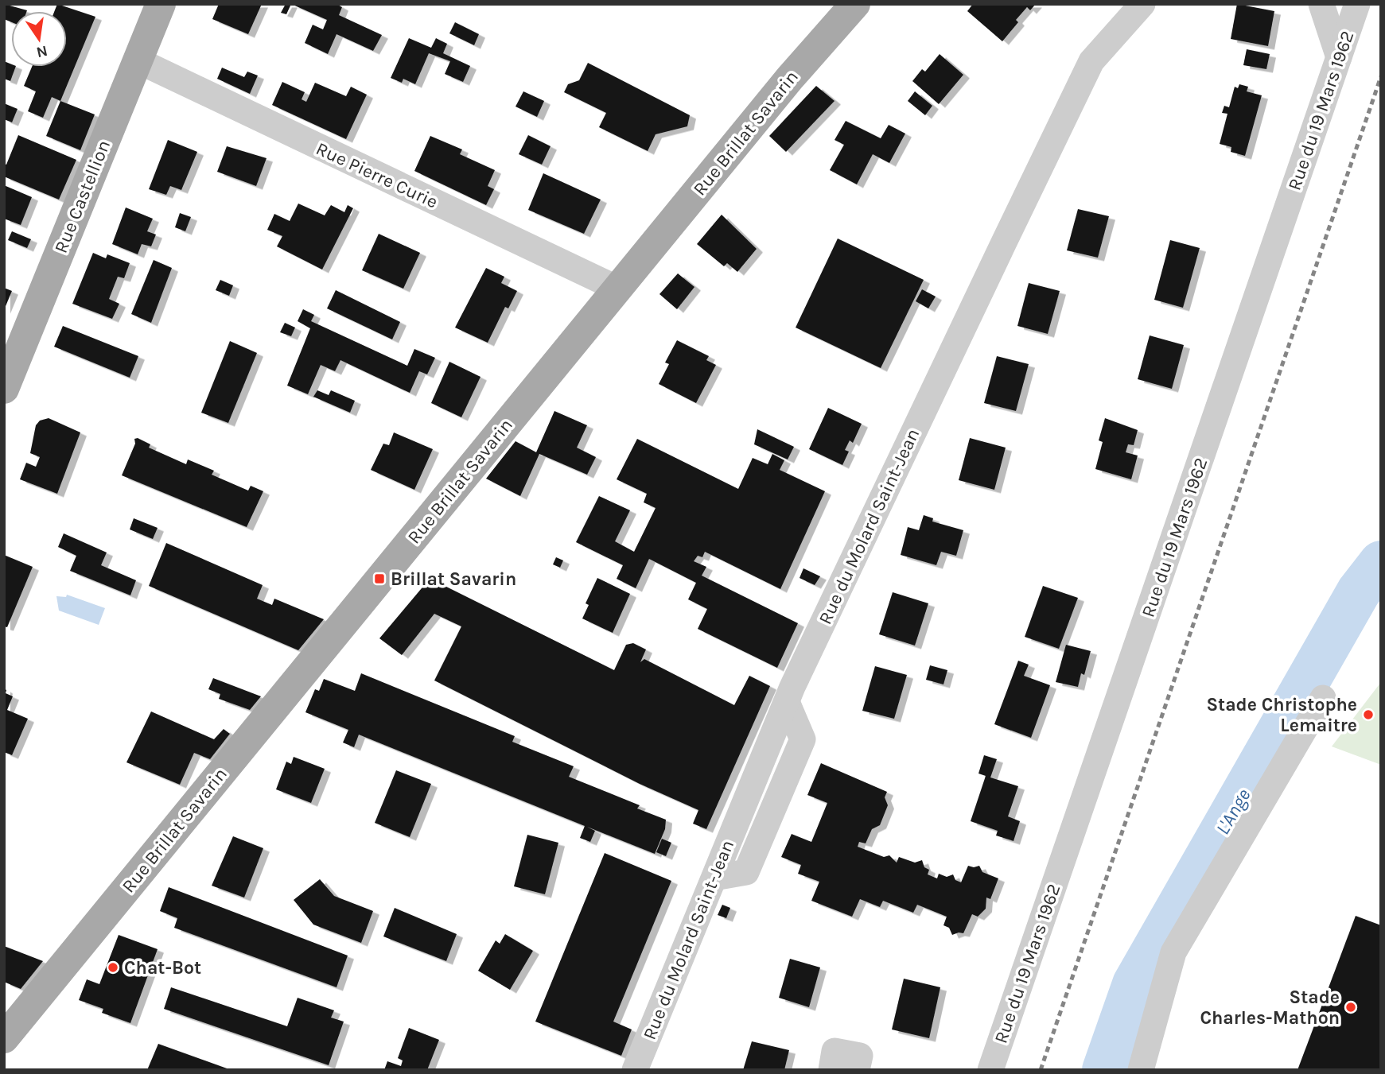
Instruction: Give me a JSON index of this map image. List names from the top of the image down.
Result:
{
  "streets": {
    "main road": ["Rue Brillat Savarin", "Rue Castellion"],
    "street": ["Rue du 19 Mars 1962", "Rue Pierre Curie", "Rue du Molard Saint-Jean"]
  },
  "crossings": [
    ["Rue Brillat Savarin", "Rue Pierre Curie"],
    ["Rue Pierre Curie", "Rue Castellion"]
  ],
  "water": ["L'Ange"],
  "places": {
    "transit": ["Brillat Savarin"],
    "other": ["Stade Christophe Lemaitre", "Chat-Bot", "Stade Charles-Mathon"]
  },
  "north": "bottom"
}
